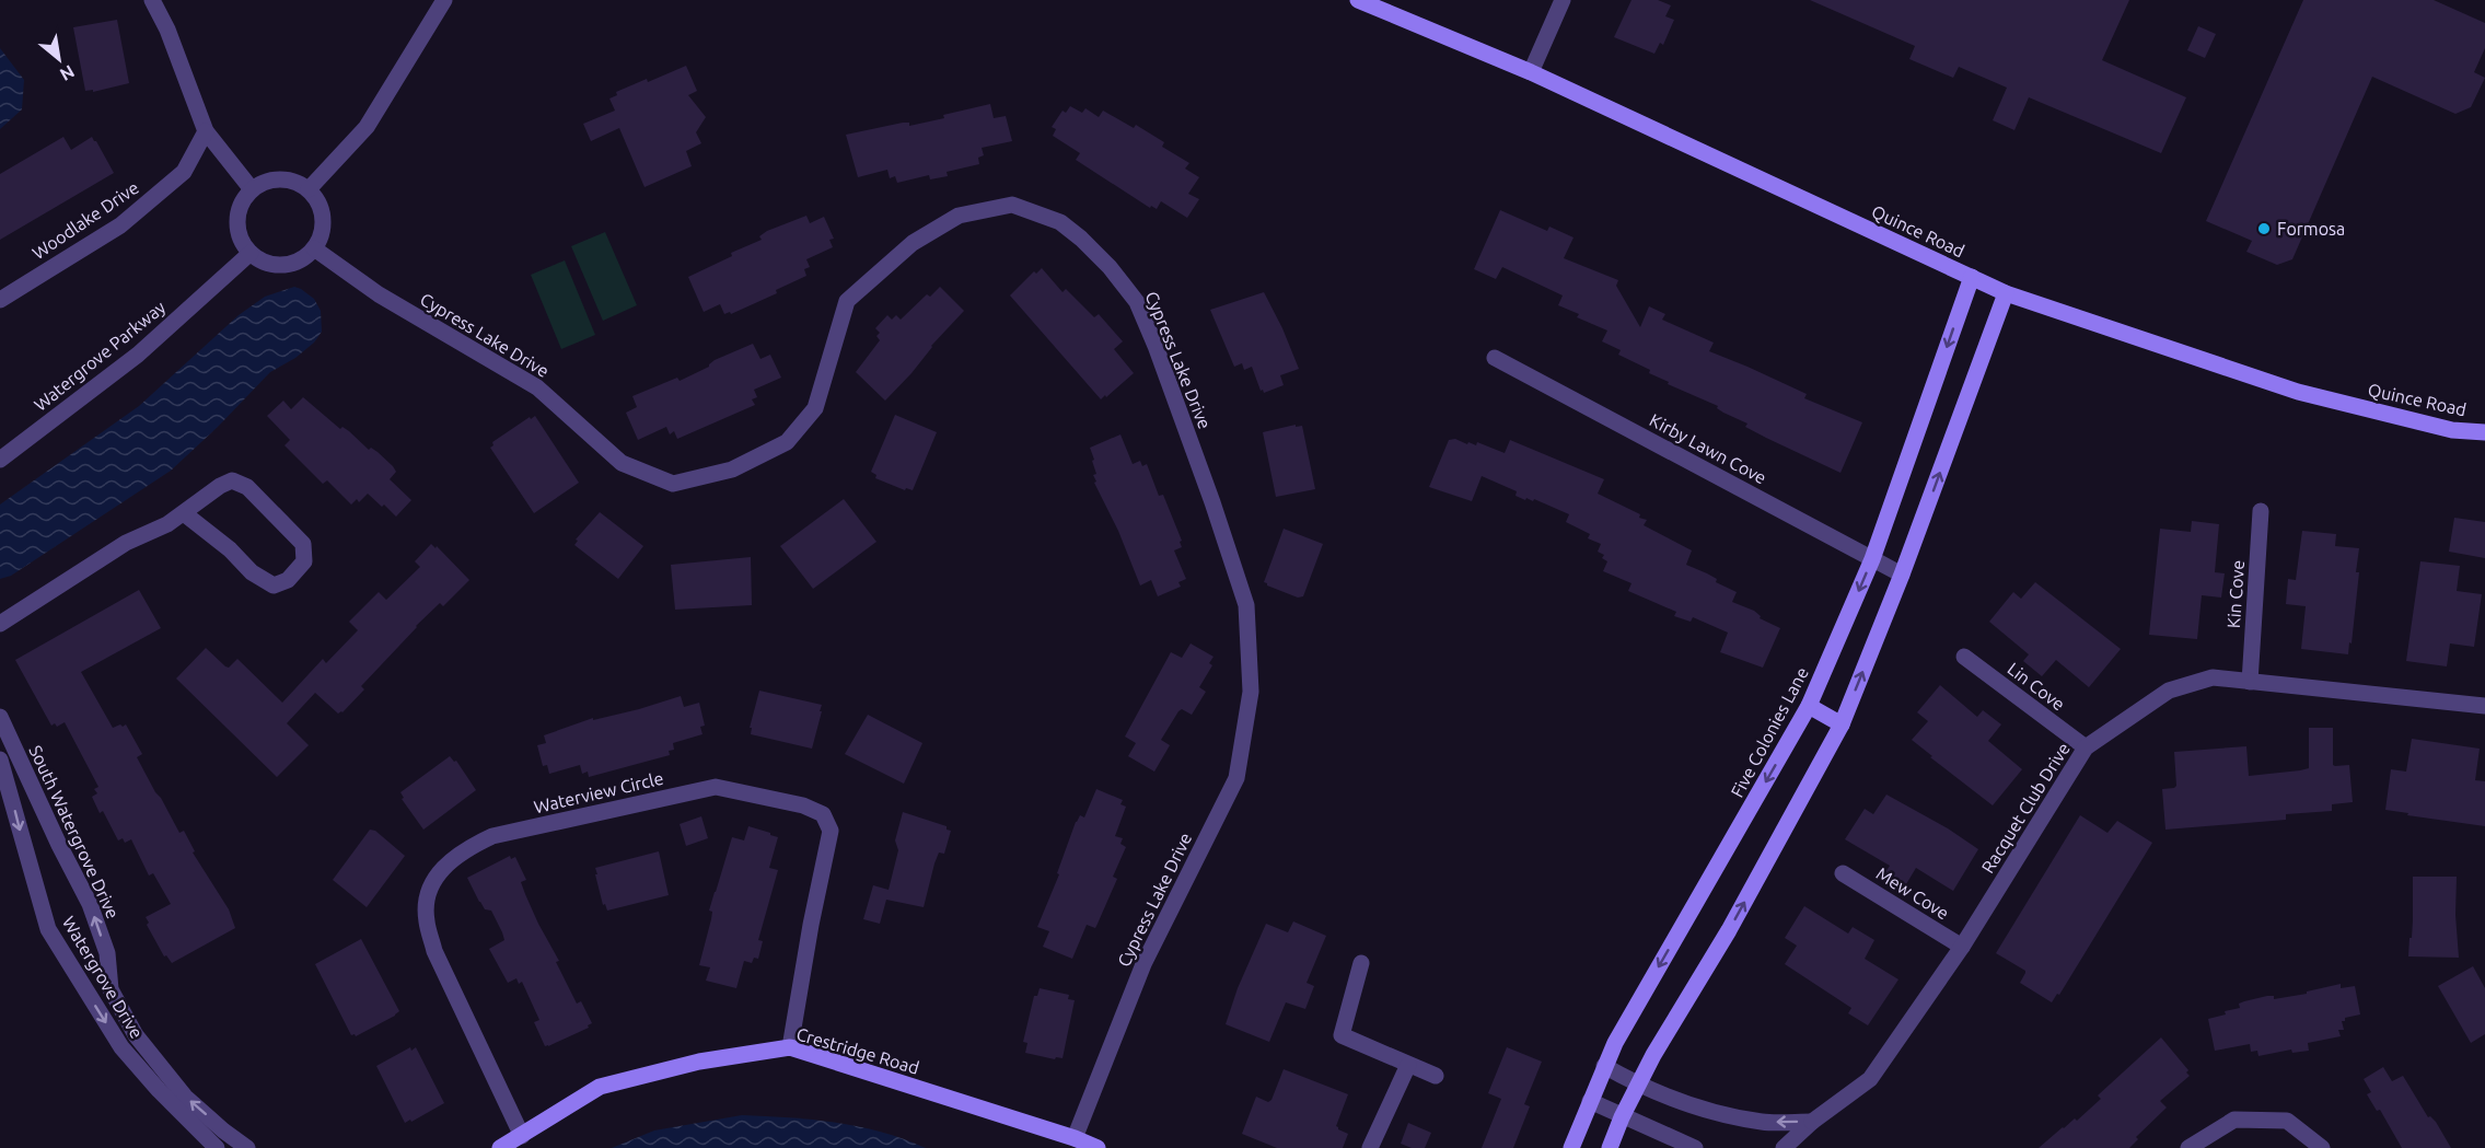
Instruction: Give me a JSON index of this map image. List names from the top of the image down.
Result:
{
  "streets": {
    "street": [
      "Woodlake Drive",
      "Quince Road",
      "Cypress Lake Drive",
      "Watergrove Parkway",
      "Kirby Lawn Cove",
      "Kin Cove",
      "Lin Cove",
      "Five Colonies Lane",
      "Waterview Circle",
      "Racquet Club Drive",
      "South Watergrove Drive",
      "Mew Cove",
      "Watergrove Drive",
      "Crestridge Road"
    ]
  },
  "crossings": [
    ["Quince Road", "Five Colonies Lane"],
    ["Cypress Lake Drive", "Watergrove Parkway"],
    ["Cypress Lake Drive", "Crestridge Road"],
    ["Kirby Lawn Cove", "Five Colonies Lane"],
    ["Kin Cove", "Racquet Club Drive"],
    ["Lin Cove", "Racquet Club Drive"],
    ["Waterview Circle", "Crestridge Road"],
    ["Racquet Club Drive", "Mew Cove"]
  ],
  "one_way": ["South Watergrove Drive", "Watergrove Drive"],
  "places": ["Formosa"],
  "north": "bottom right"
}
